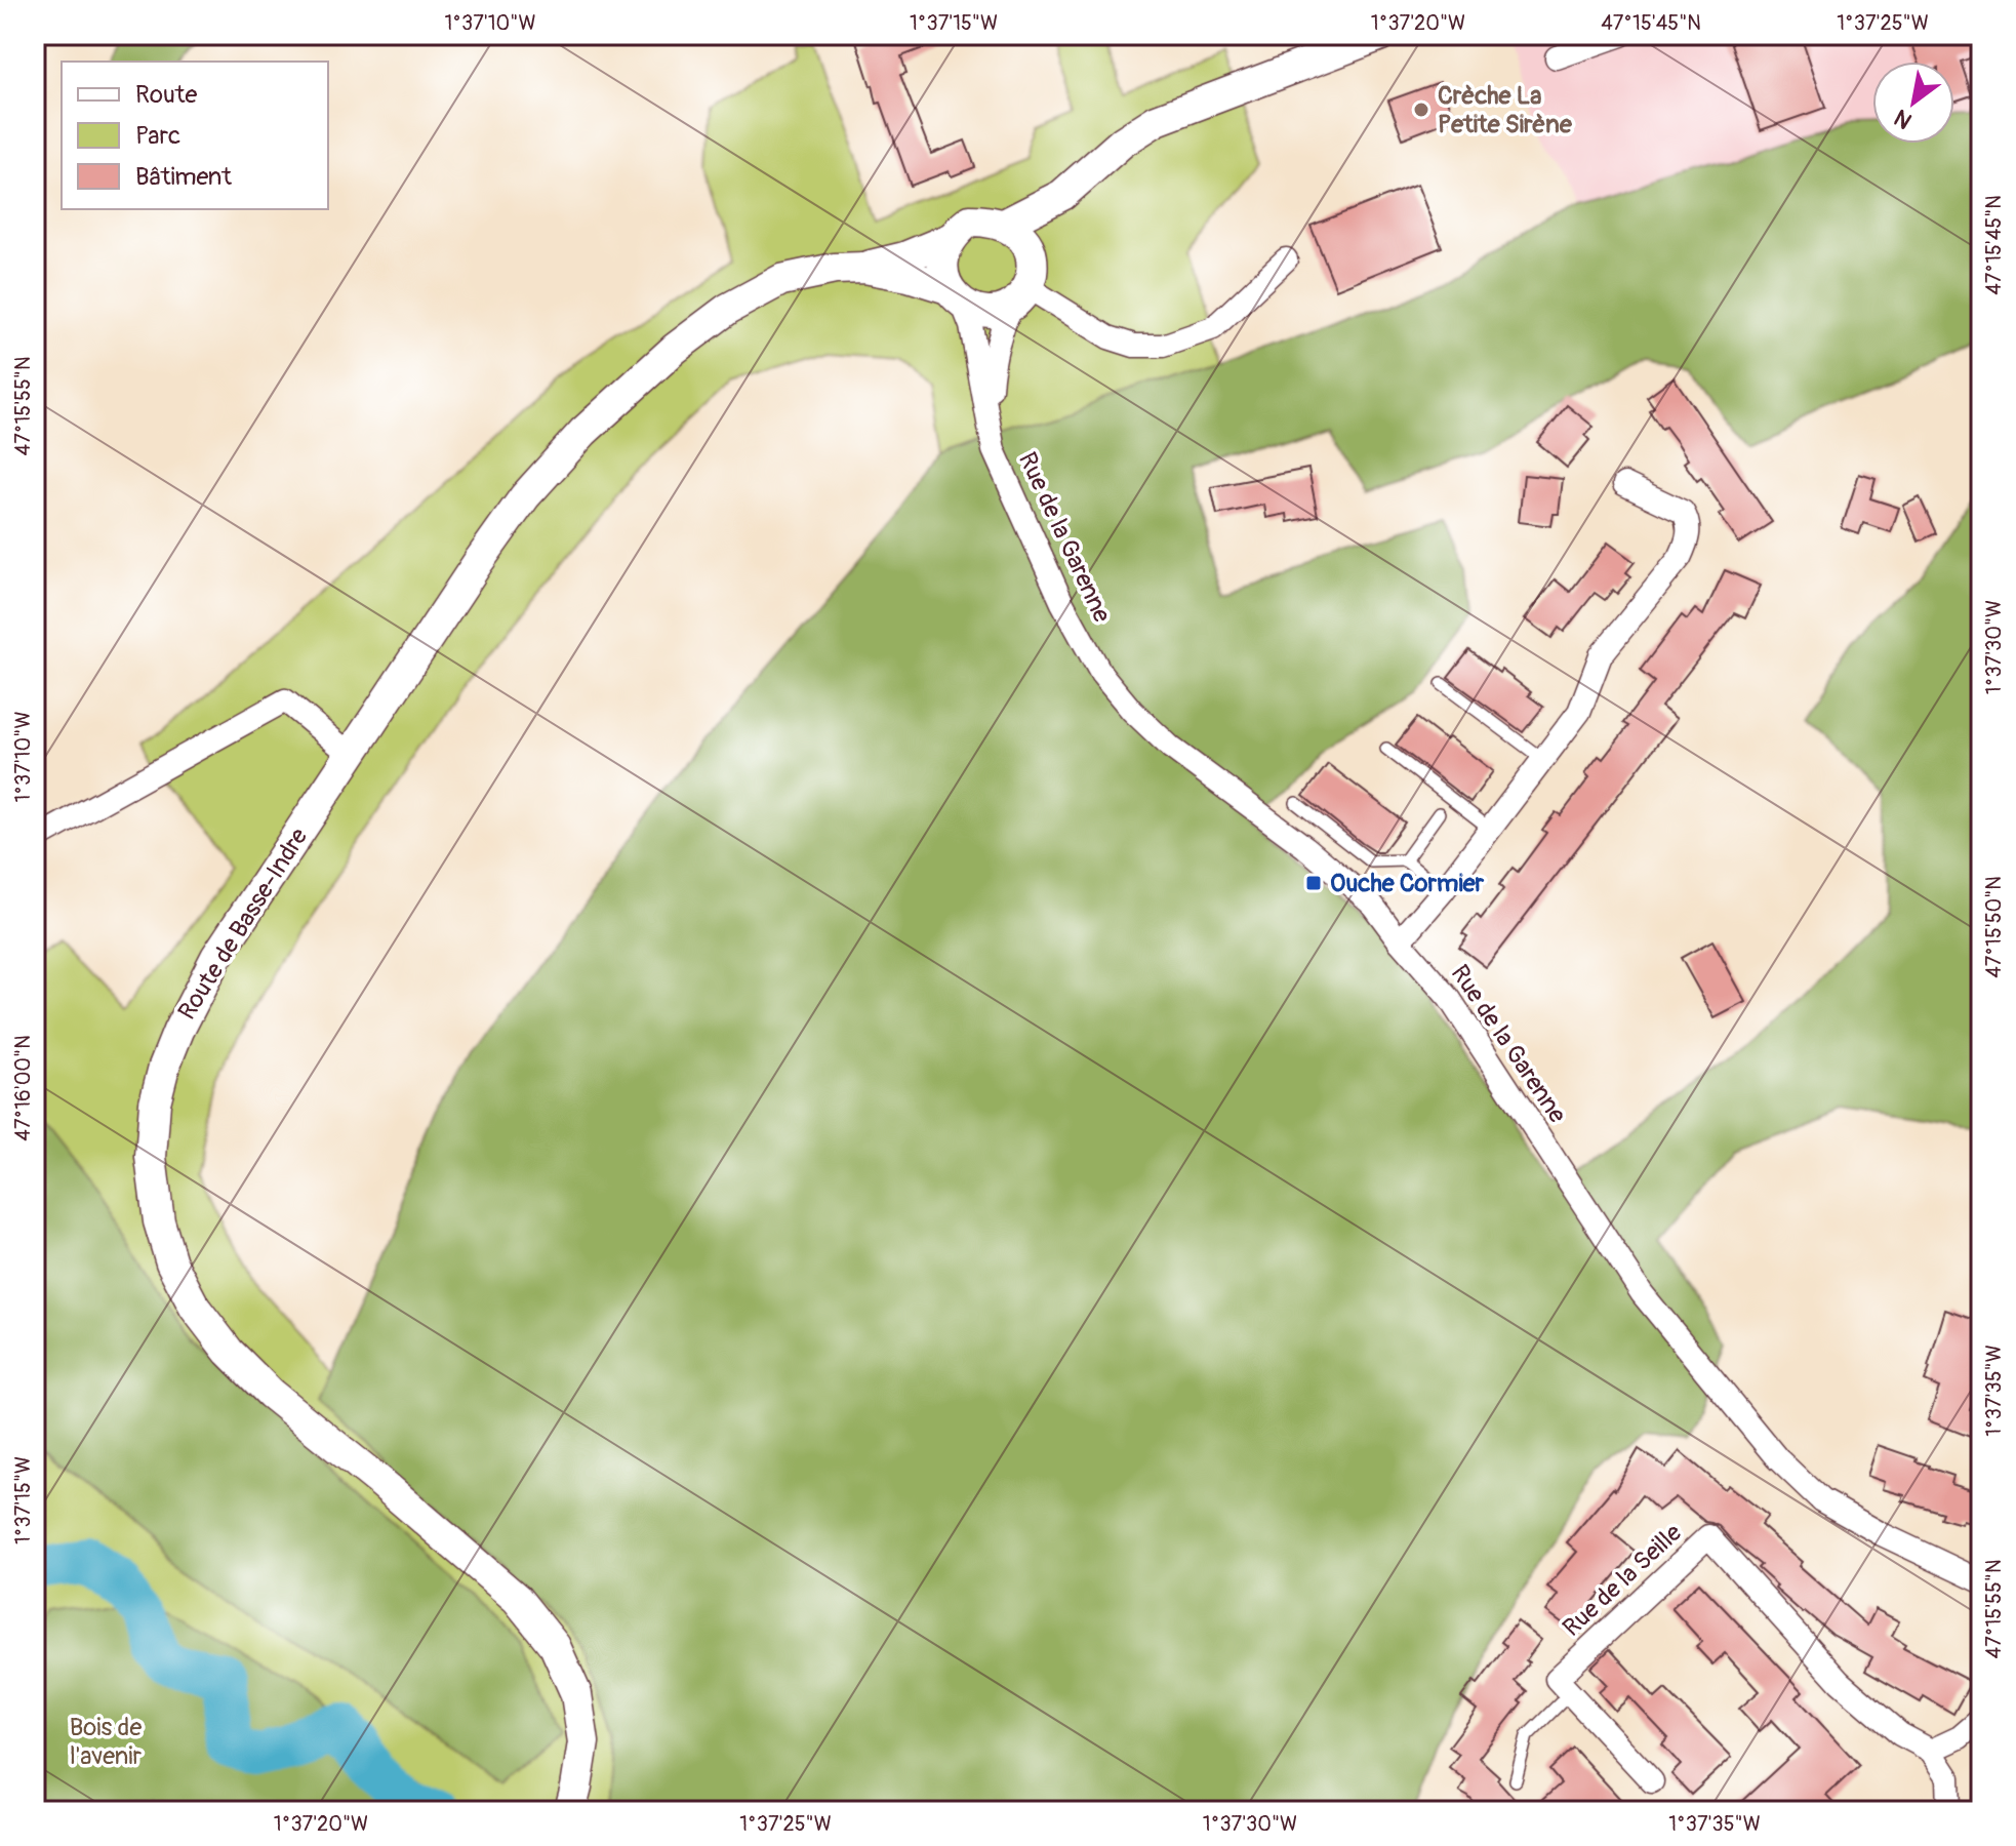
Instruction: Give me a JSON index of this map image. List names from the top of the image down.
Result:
{
  "streets": {
    "main road": ["Route de Basse-Indre"],
    "street": ["Rue de la Garenne", "Rue de la Seille"]
  },
  "crossings": [
    ["Rue de la Garenne", "Route de Basse-Indre"]
  ],
  "parks": ["Bois de l'avenir"],
  "places": {
    "other": ["Crèche La Petite Sirène"],
    "transit": ["Ouche Cormier"]
  },
  "legend": ["Route", "Parc", "Bâtiment"],
  "north": "bottom left",
  "coordinates": [
    "1°37'10\"W",
    "1°37'15\"W",
    "1°37'20\"W",
    "47°15'45\"N",
    "1°37'25\"W",
    "47°15'55\"N",
    "1°37'30\"W",
    "47°15'50\"N",
    "47°16'00\"N",
    "1°37'35\"W"
  ]
}
